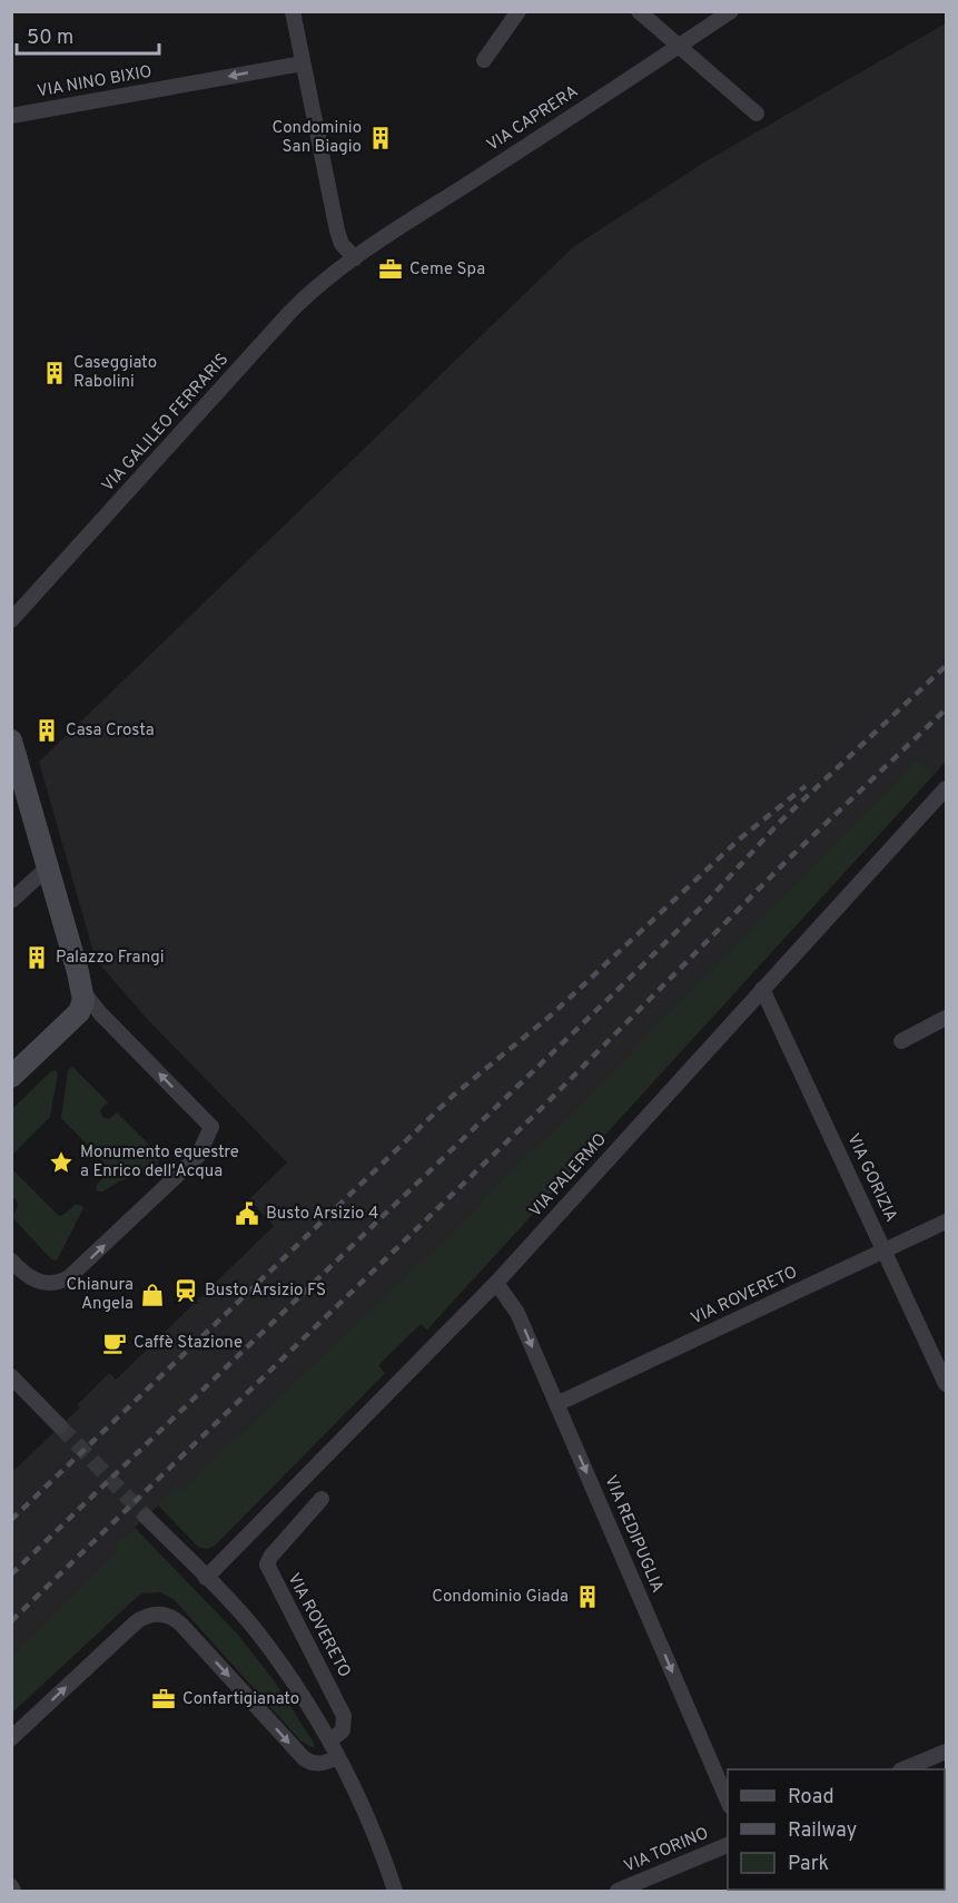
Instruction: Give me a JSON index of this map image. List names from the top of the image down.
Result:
{
  "streets": {
    "street": [
      "VIA NINO BIXIO",
      "VIA CAPRERA",
      "VIA GALILEO FERRARIS",
      "VIA PALERMO",
      "VIA GORIZIA",
      "VIA ROVERETO",
      "VIA REDIPUGLIA",
      "VIA TORINO"
    ]
  },
  "crossings": [
    ["VIA CAPRERA", "VIA GALILEO FERRARIS"],
    ["VIA PALERMO", "VIA GORIZIA"],
    ["VIA PALERMO", "VIA REDIPUGLIA"],
    ["VIA GORIZIA", "VIA ROVERETO"],
    ["VIA ROVERETO", "VIA REDIPUGLIA"]
  ],
  "one_way": ["VIA NINO BIXIO", "VIA REDIPUGLIA"],
  "places": {
    "building": [
      "Condominio San Biagio",
      "Caseggiato Rabolini",
      "Casa Crosta",
      "Palazzo Frangi",
      "Condominio Giada"
    ],
    "office": ["Ceme Spa", "Confartigianato"],
    "place": ["Monumento equestre a Enrico dell'Acqua"],
    "public building": ["Busto Arsizio 4"],
    "station": ["Busto Arsizio FS"],
    "shop": ["Chianura Angela"],
    "cafe": ["Caffè Stazione"]
  },
  "legend": ["Road", "Railway", "Park"],
  "scale_bar": "50 m"
}
